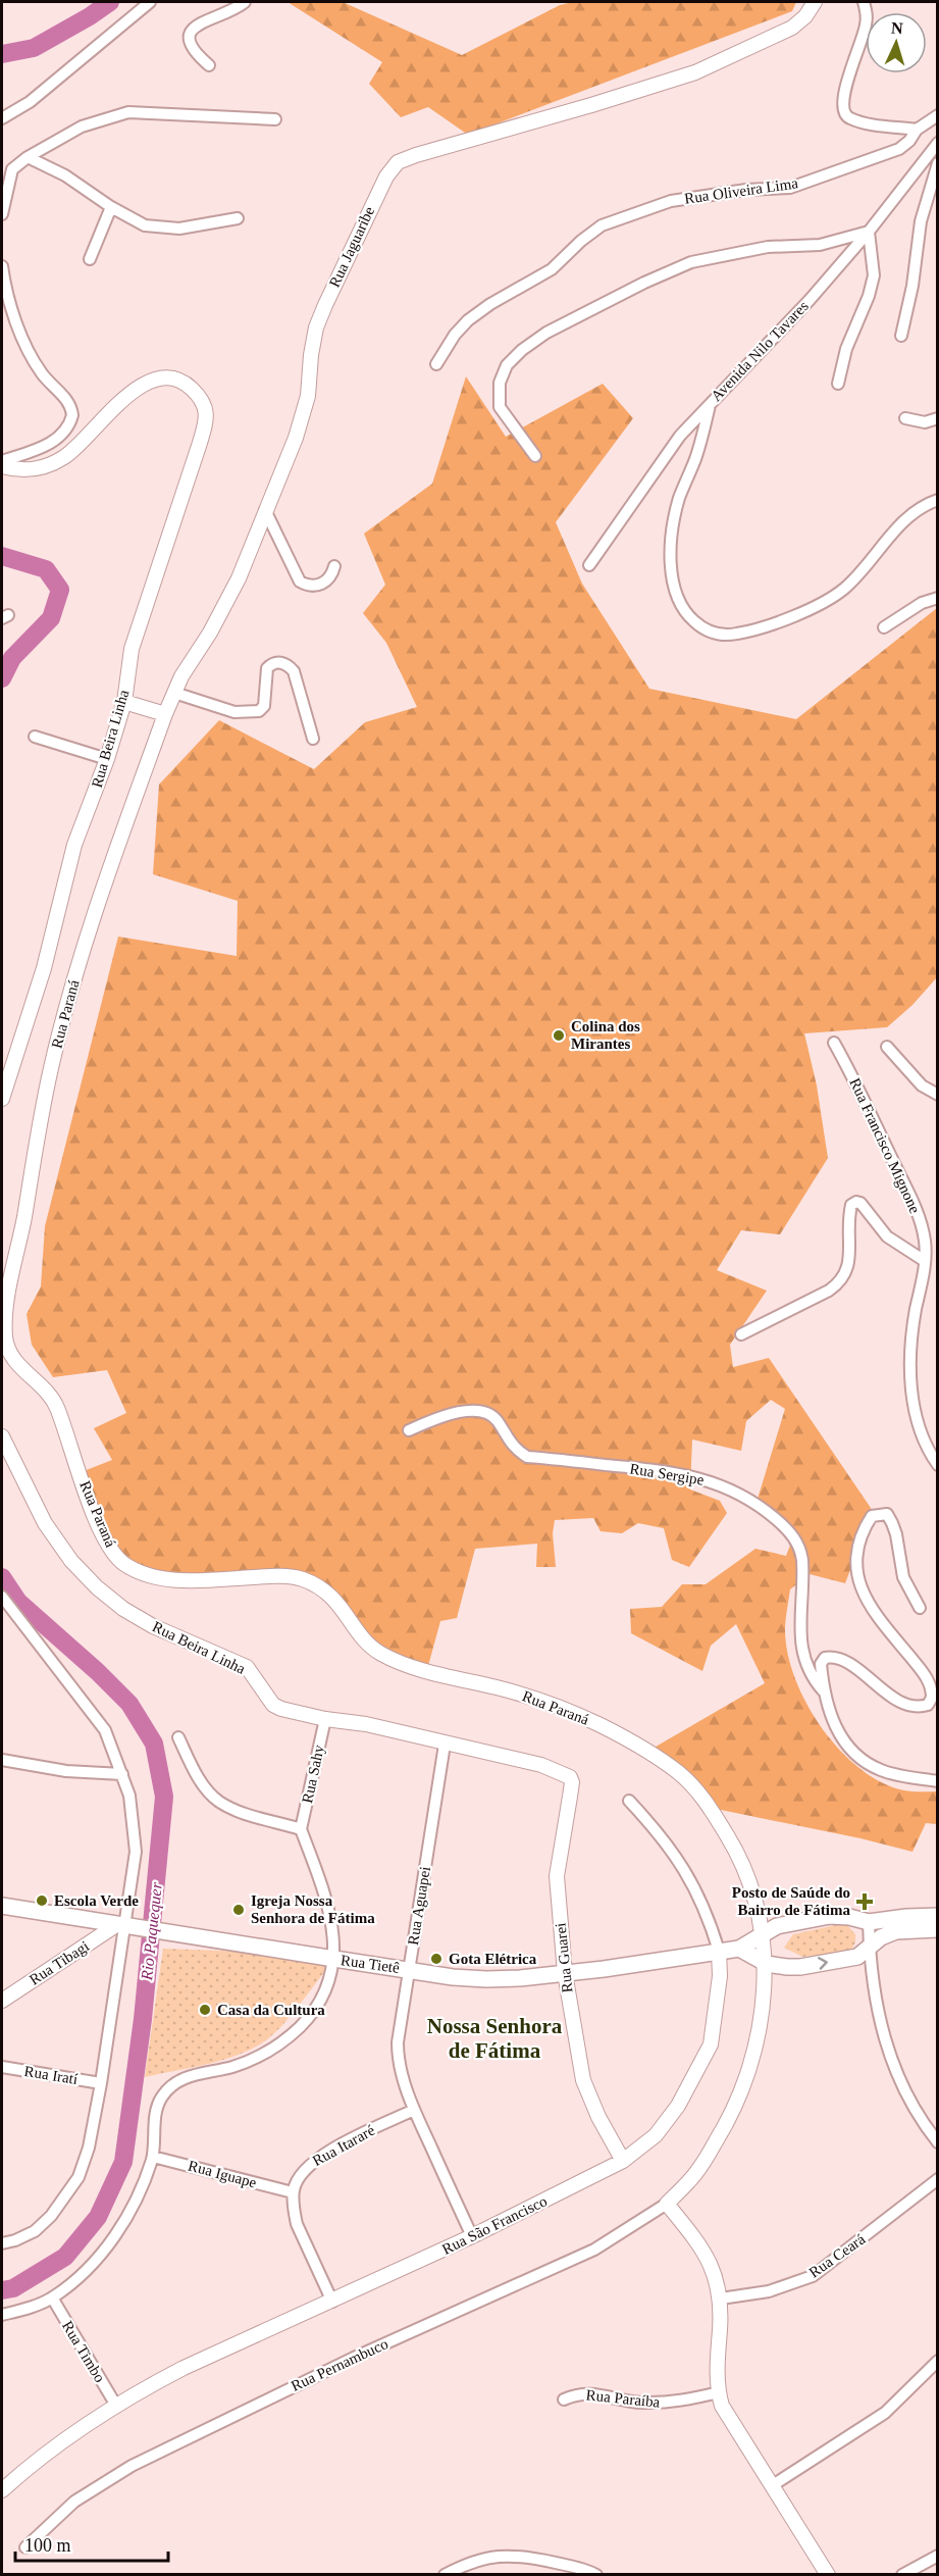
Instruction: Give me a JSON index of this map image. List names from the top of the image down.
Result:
{
  "streets": {
    "main road": ["Rua Tietê"],
    "street": [
      "Rua Oliveira Lima",
      "Rua Jaguaribe",
      "Avenida Nilo Tavares",
      "Rua Beira Linha",
      "Rua Paraná",
      "Rua Francisco Mignone",
      "Rua Sergipe",
      "Rua Sahy",
      "Rua Aguapei",
      "Rua Guarei",
      "Rua Tibagi",
      "Rua Iratí",
      "Rua Itararé",
      "Rua Iguape",
      "Rua São Francisco",
      "Rua Ceará",
      "Rua Timbo",
      "Rua Pernambuco",
      "Rua Paraíba"
    ]
  },
  "crossings": [
    ["Rua Jaguaribe", "Rua Paraná"],
    ["Rua Beira Linha", "Rua Sahy"],
    ["Rua Beira Linha", "Rua Aguapei"],
    ["Rua Beira Linha", "Rua Guarei"],
    ["Rua Paraná", "Rua Tietê"],
    ["Rua Paraná", "Rua Pernambuco"],
    ["Rua Aguapei", "Rua Tietê"],
    ["Rua Aguapei", "Rua Itararé"],
    ["Rua Aguapei", "Rua São Francisco"],
    ["Rua Guarei", "Rua Tietê"],
    ["Rua Guarei", "Rua São Francisco"],
    ["Rua Tibagi", "Rua Tietê"],
    ["Rua Tietê", "Rua São Francisco"],
    ["Rua Itararé", "Rua Iguape"],
    ["Rua São Francisco", "Rua Timbo"]
  ],
  "districts": ["Nossa Senhora de Fátima"],
  "water": ["Rio Paquequer"],
  "places": {
    "other": [
      "Colina dos Mirantes",
      "Escola Verde",
      "Igreja Nossa Senhora de Fátima",
      "Gota Elétrica",
      "Casa da Cultura"
    ],
    "health": ["Posto de Saúde do Bairro de Fátima"]
  },
  "scale_bar": "100 m",
  "north": "top"
}
